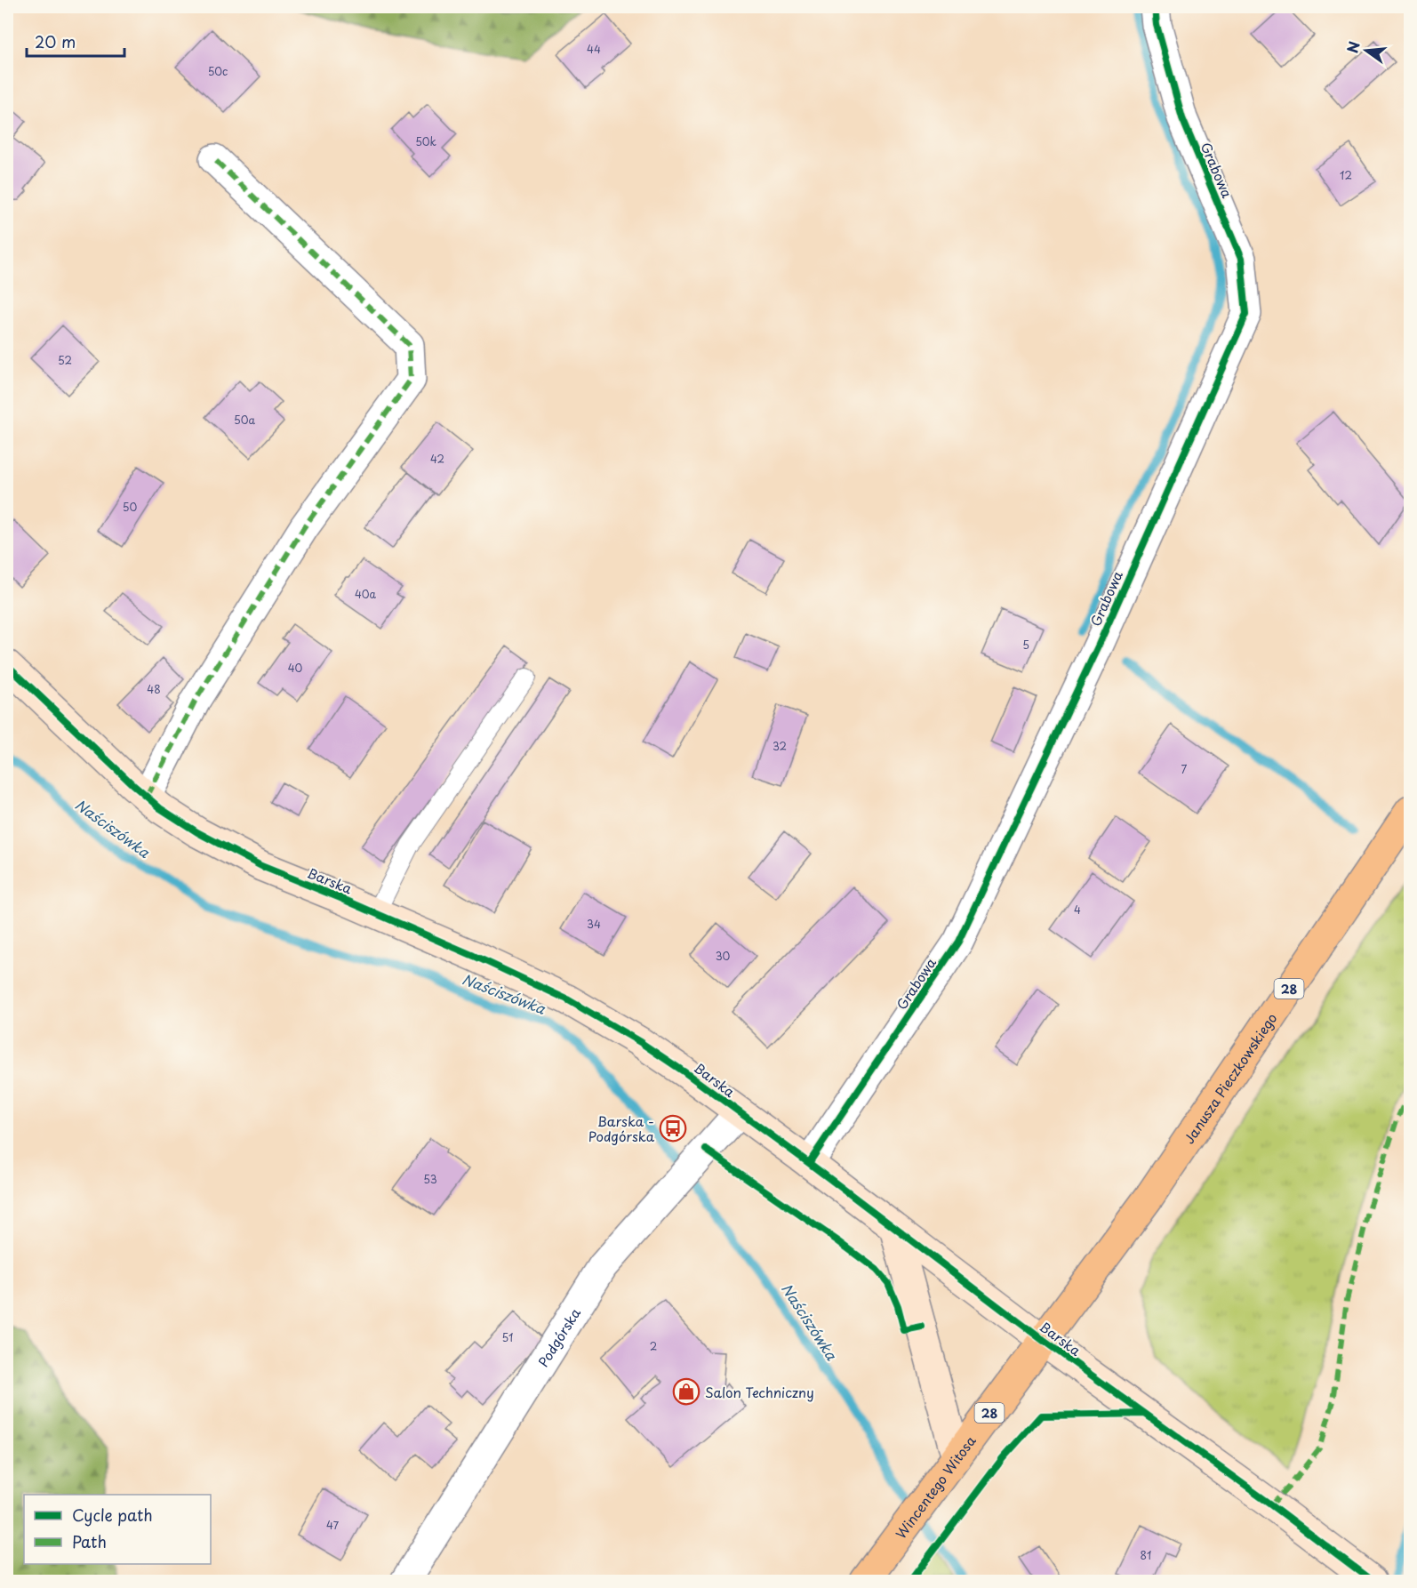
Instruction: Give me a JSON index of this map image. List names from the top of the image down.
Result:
{
  "streets": {
    "main road": ["28", "Janusza Pieczkowskiego", "Wincentego Witosa"],
    "street": ["Grabowa", "Barska", "Podgórska"]
  },
  "crossings": [
    ["Grabowa", "Barska"],
    ["Barska", "Janusza Pieczkowskiego"],
    ["Barska", "Podgórska"],
    ["Barska", "Wincentego Witosa"],
    ["Janusza Pieczkowskiego", "Wincentego Witosa"]
  ],
  "water": ["Naściszówka"],
  "places": {
    "bus stop": ["Barska - Podgórska"],
    "shop": ["Salon Techniczny"]
  },
  "house_numbers": [
    "44",
    "50c",
    "50k",
    "12",
    "52",
    "50a",
    "42",
    "50",
    "40a",
    "5",
    "40",
    "48",
    "32",
    "7",
    "4",
    "34",
    "30",
    "53",
    "51",
    "2",
    "47",
    "81"
  ],
  "legend": ["Cycle path", "Path"],
  "scale_bar": "20 m",
  "north": "left"
}
